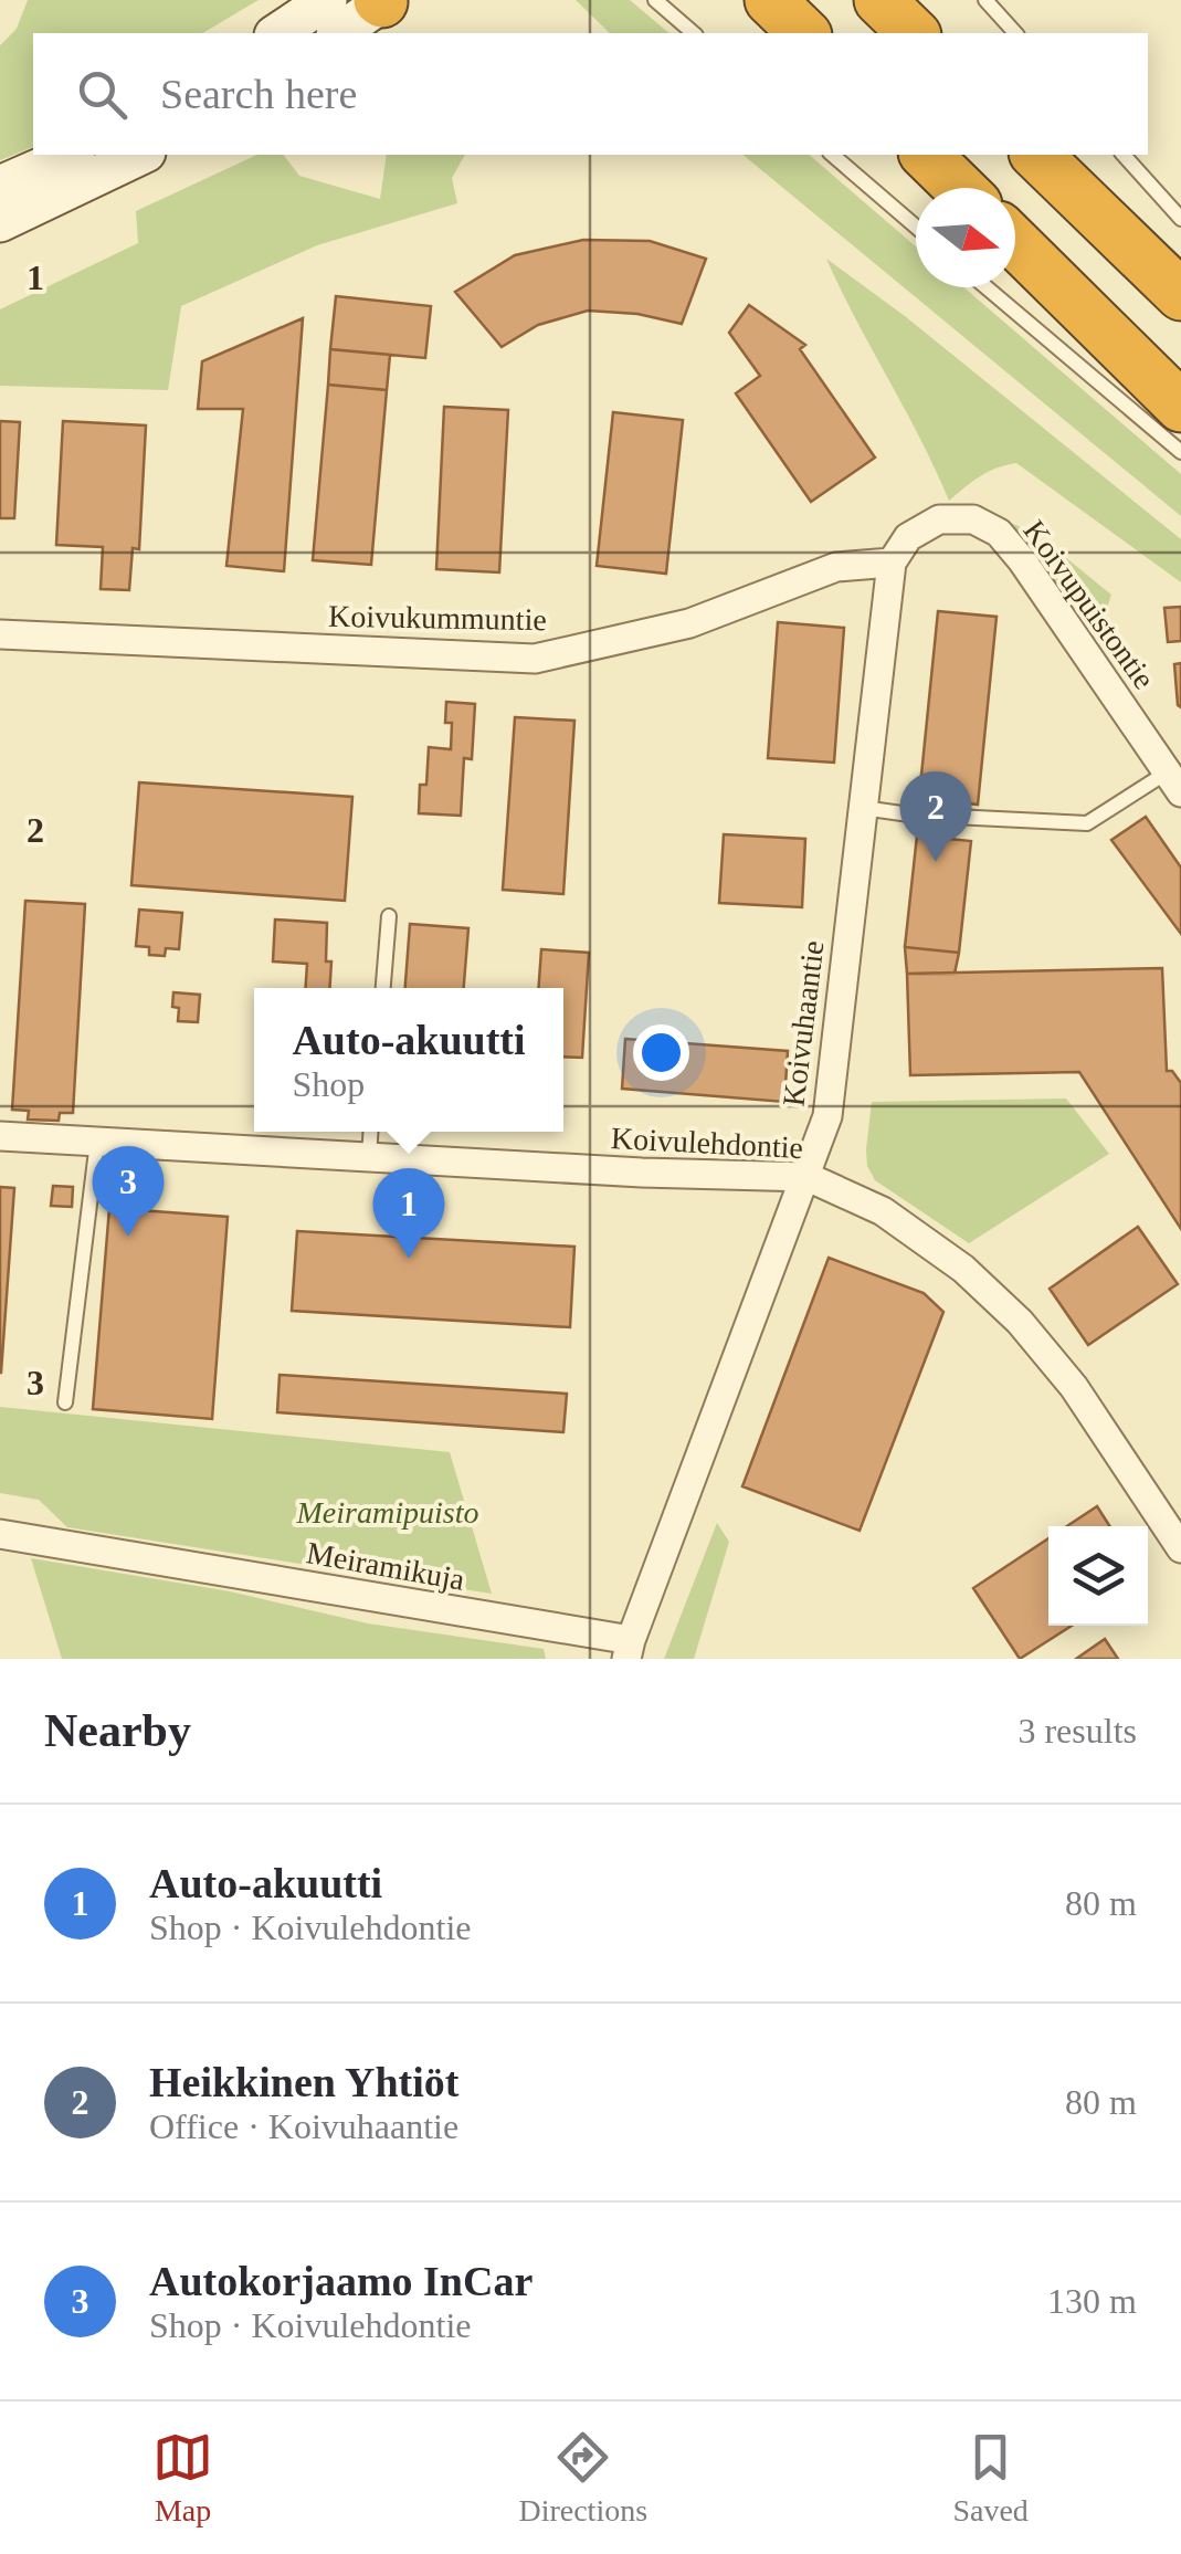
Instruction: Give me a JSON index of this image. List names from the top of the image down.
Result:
{
  "streets": {
    "street": [
      "Koivupuistontie",
      "Koivukummuntie",
      "Koivuhaantie",
      "Koivulehdontie",
      "Meiramikuja"
    ]
  },
  "crossings": [
    ["Koivupuistontie", "Koivukummuntie"],
    ["Koivupuistontie", "Koivuhaantie"],
    ["Koivukummuntie", "Koivuhaantie"],
    ["Koivuhaantie", "Koivulehdontie"],
    ["Koivuhaantie", "Meiramikuja"]
  ],
  "parks": ["Meiramipuisto"],
  "north": "right",
  "page": {
    "search": "Search here",
    "pins": ["2", "3", "1"],
    "popup": ["Auto-akuutti", "Shop"],
    "heading": ["Nearby", "3 results"],
    "list": [
      {
        "mark": "1",
        "name": "Auto-akuutti",
        "note": "Shop · Koivulehdontie",
        "value": "80 m"
      },
      {
        "mark": "2",
        "name": "Heikkinen Yhtiöt",
        "note": "Office · Koivuhaantie",
        "value": "80 m"
      },
      {
        "mark": "3",
        "name": "Autokorjaamo InCar",
        "note": "Shop · Koivulehdontie",
        "value": "130 m"
      }
    ],
    "nav": ["Map", "Directions", "Saved"]
  },
  "grid": {
    "rows": ["1", "2", "3"]
  }
}
